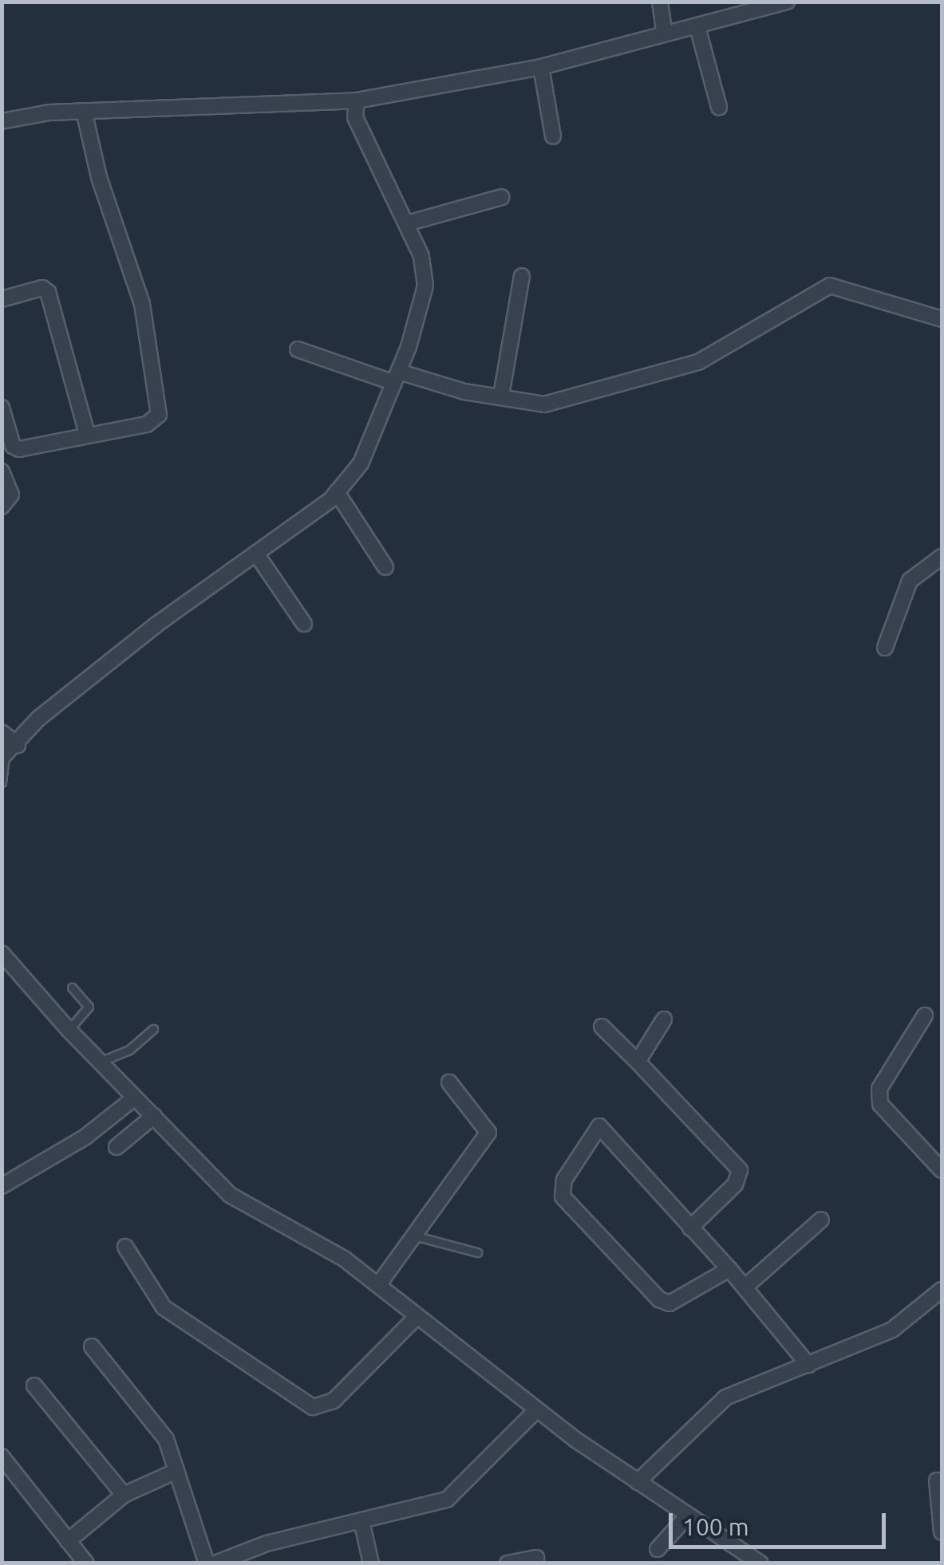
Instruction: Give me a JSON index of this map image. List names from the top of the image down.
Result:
{
  "scale_bar": "100 m"
}
